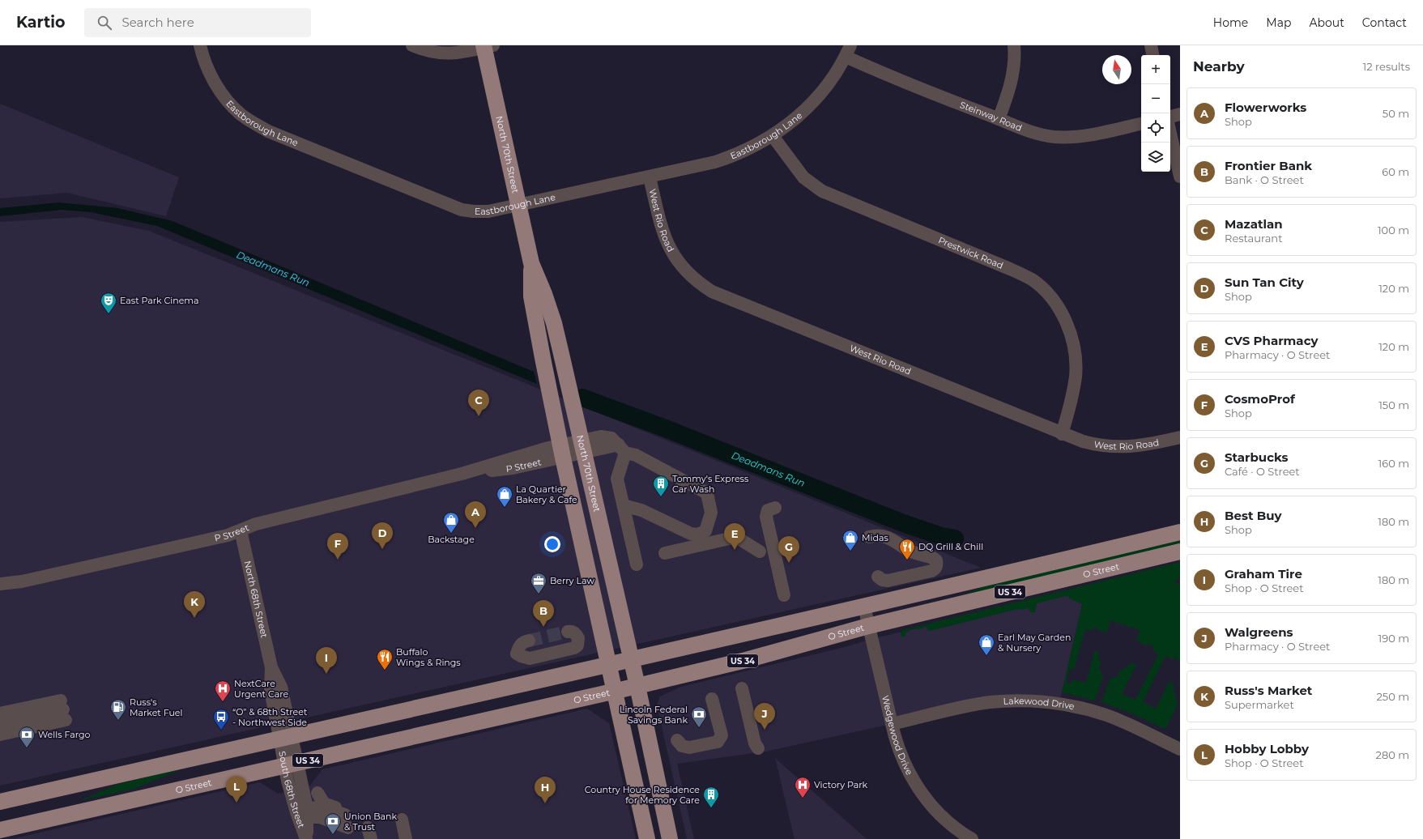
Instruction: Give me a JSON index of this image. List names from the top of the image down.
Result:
{
  "streets": {
    "main road": ["North 70th Street", "O Street", "US 34"],
    "street": [
      "Steinway Road",
      "Eastborough Lane",
      "West Rio Road",
      "Prestwick Road",
      "P Street",
      "North 68th Street",
      "Lakewood Drive",
      "Wedgewood Drive",
      "South 68th Street"
    ]
  },
  "crossings": [
    ["Steinway Road", "Eastborough Lane"],
    ["Eastborough Lane", "North 70th Street"],
    ["Eastborough Lane", "West Rio Road"],
    ["Eastborough Lane", "Prestwick Road"],
    ["North 70th Street", "P Street"],
    ["North 70th Street", "O Street"],
    ["North 70th Street", "US 34"],
    ["West Rio Road", "Prestwick Road"],
    ["P Street", "North 68th Street"],
    ["O Street", "North 68th Street"],
    ["O Street", "Wedgewood Drive"],
    ["O Street", "South 68th Street"],
    ["US 34", "North 68th Street"],
    ["US 34", "Wedgewood Drive"],
    ["North 68th Street", "South 68th Street"],
    ["Lakewood Drive", "Wedgewood Drive"]
  ],
  "water": ["Deadmans Run"],
  "places": {
    "theatre": ["East Park Cinema"],
    "building": ["Tommy's Express Car Wash", "Country House Residence for Memory Care"],
    "shop": [
      "La Quartier Bakery & Cafe",
      "Backstage",
      "Midas",
      "Earl May Garden & Nursery"
    ],
    "restaurant": ["DQ Grill & Chill", "Buffalo Wings & Rings"],
    "office": ["Berry Law"],
    "hospital": ["NextCare Urgent Care", "Victory Park"],
    "fuel station": ["Russ's Market Fuel"],
    "bank": ["Lincoln Federal Savings Bank", "Wells Fargo", "Union Bank & Trust"],
    "bus stop": ["“O” & 68th Street - Northwest Side"]
  },
  "north": "top",
  "page": {
    "header": "Kartio",
    "search": "Search here",
    "nav": [
      "Home",
      "Map",
      "About",
      "Contact"
    ],
    "heading": ["Nearby", "12 results"],
    "map_buttons": ["+", "−"],
    "list": [
      {
        "mark": "A",
        "name": "Flowerworks",
        "note": "Shop",
        "value": "50 m"
      },
      {
        "mark": "B",
        "name": "Frontier Bank",
        "note": "Bank · O Street",
        "value": "60 m"
      },
      {
        "mark": "C",
        "name": "Mazatlan",
        "note": "Restaurant",
        "value": "100 m"
      },
      {
        "mark": "D",
        "name": "Sun Tan City",
        "note": "Shop",
        "value": "120 m"
      },
      {
        "mark": "E",
        "name": "CVS Pharmacy",
        "note": "Pharmacy · O Street",
        "value": "120 m"
      },
      {
        "mark": "F",
        "name": "CosmoProf",
        "note": "Shop",
        "value": "150 m"
      },
      {
        "mark": "G",
        "name": "Starbucks",
        "note": "Café · O Street",
        "value": "160 m"
      },
      {
        "mark": "H",
        "name": "Best Buy",
        "note": "Shop",
        "value": "180 m"
      },
      {
        "mark": "I",
        "name": "Graham Tire",
        "note": "Shop · O Street",
        "value": "180 m"
      },
      {
        "mark": "J",
        "name": "Walgreens",
        "note": "Pharmacy · O Street",
        "value": "190 m"
      },
      {
        "mark": "K",
        "name": "Russ's Market",
        "note": "Supermarket",
        "value": "250 m"
      },
      {
        "mark": "L",
        "name": "Hobby Lobby",
        "note": "Shop · O Street",
        "value": "280 m"
      }
    ],
    "pins": [
      "C",
      "A",
      "D",
      "E",
      "F",
      "G",
      "K",
      "B",
      "I",
      "J",
      "L",
      "H"
    ]
  }
}
